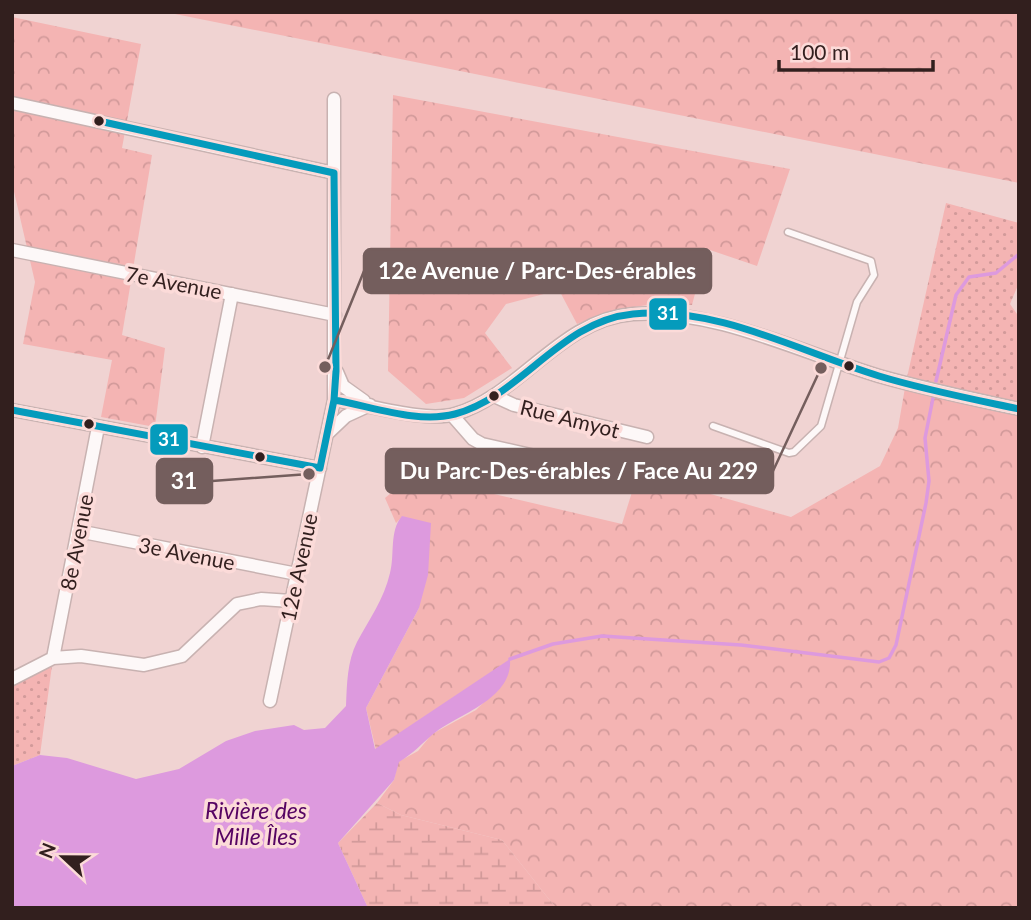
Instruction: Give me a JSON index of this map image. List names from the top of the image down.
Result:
{
  "streets": {
    "street": [
      "7e Avenue",
      "Rue Amyot",
      "8e Avenue",
      "3e Avenue",
      "12e Avenue"
    ]
  },
  "crossings": [
    ["7e Avenue", "12e Avenue"],
    ["8e Avenue", "3e Avenue"],
    ["3e Avenue", "12e Avenue"]
  ],
  "water": ["Rivière des Mille Îles"],
  "places": ["12e Avenue / Parc-Des-érables", "Du Parc-Des-érables / Face Au 229", "31"],
  "lines": ["transit line 31"],
  "scale_bar": "100 m",
  "north": "left"
}
